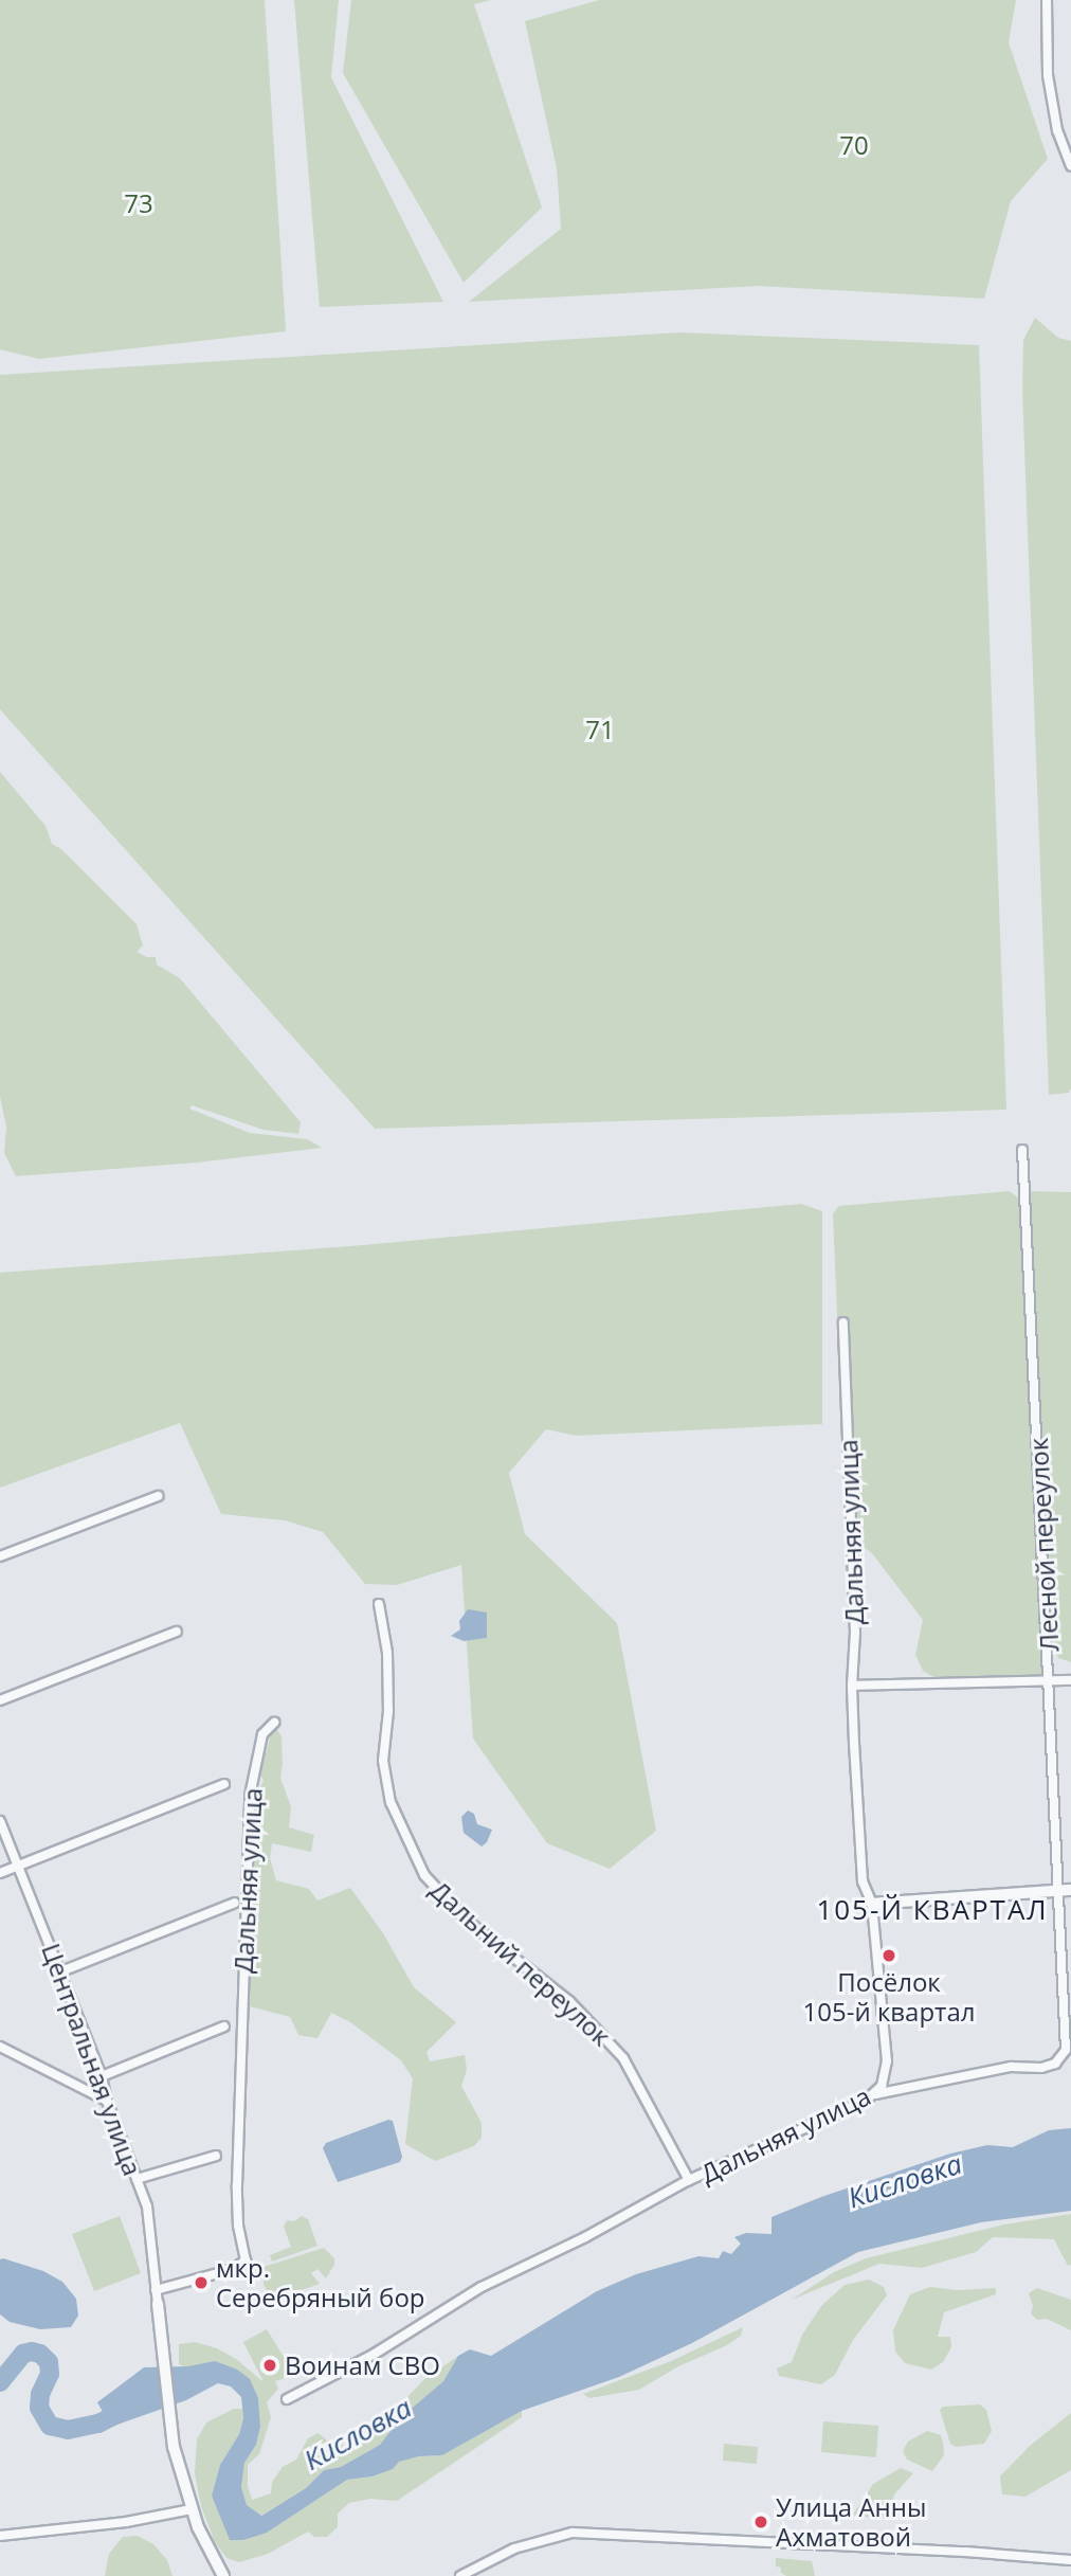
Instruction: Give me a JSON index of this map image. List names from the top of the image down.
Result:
{
  "streets": {
    "street": [
      "Дальняя улица",
      "Лесной переулок",
      "Дальний переулок",
      "Центральная улица"
    ]
  },
  "crossings": [
    ["Дальняя улица", "Лесной переулок"],
    ["Дальняя улица", "Дальний переулок"],
    ["Дальняя улица", "Центральная улица"]
  ],
  "districts": ["105-Й КВАРТАЛ"],
  "water": ["Кисловка"],
  "parks": ["70", "73", "71"],
  "places": [
    "Посёлок 105-й квартал",
    "мкр. Серебряный бор",
    "Воинам СВО",
    "Улица Анны Ахматовой"
  ]
}
